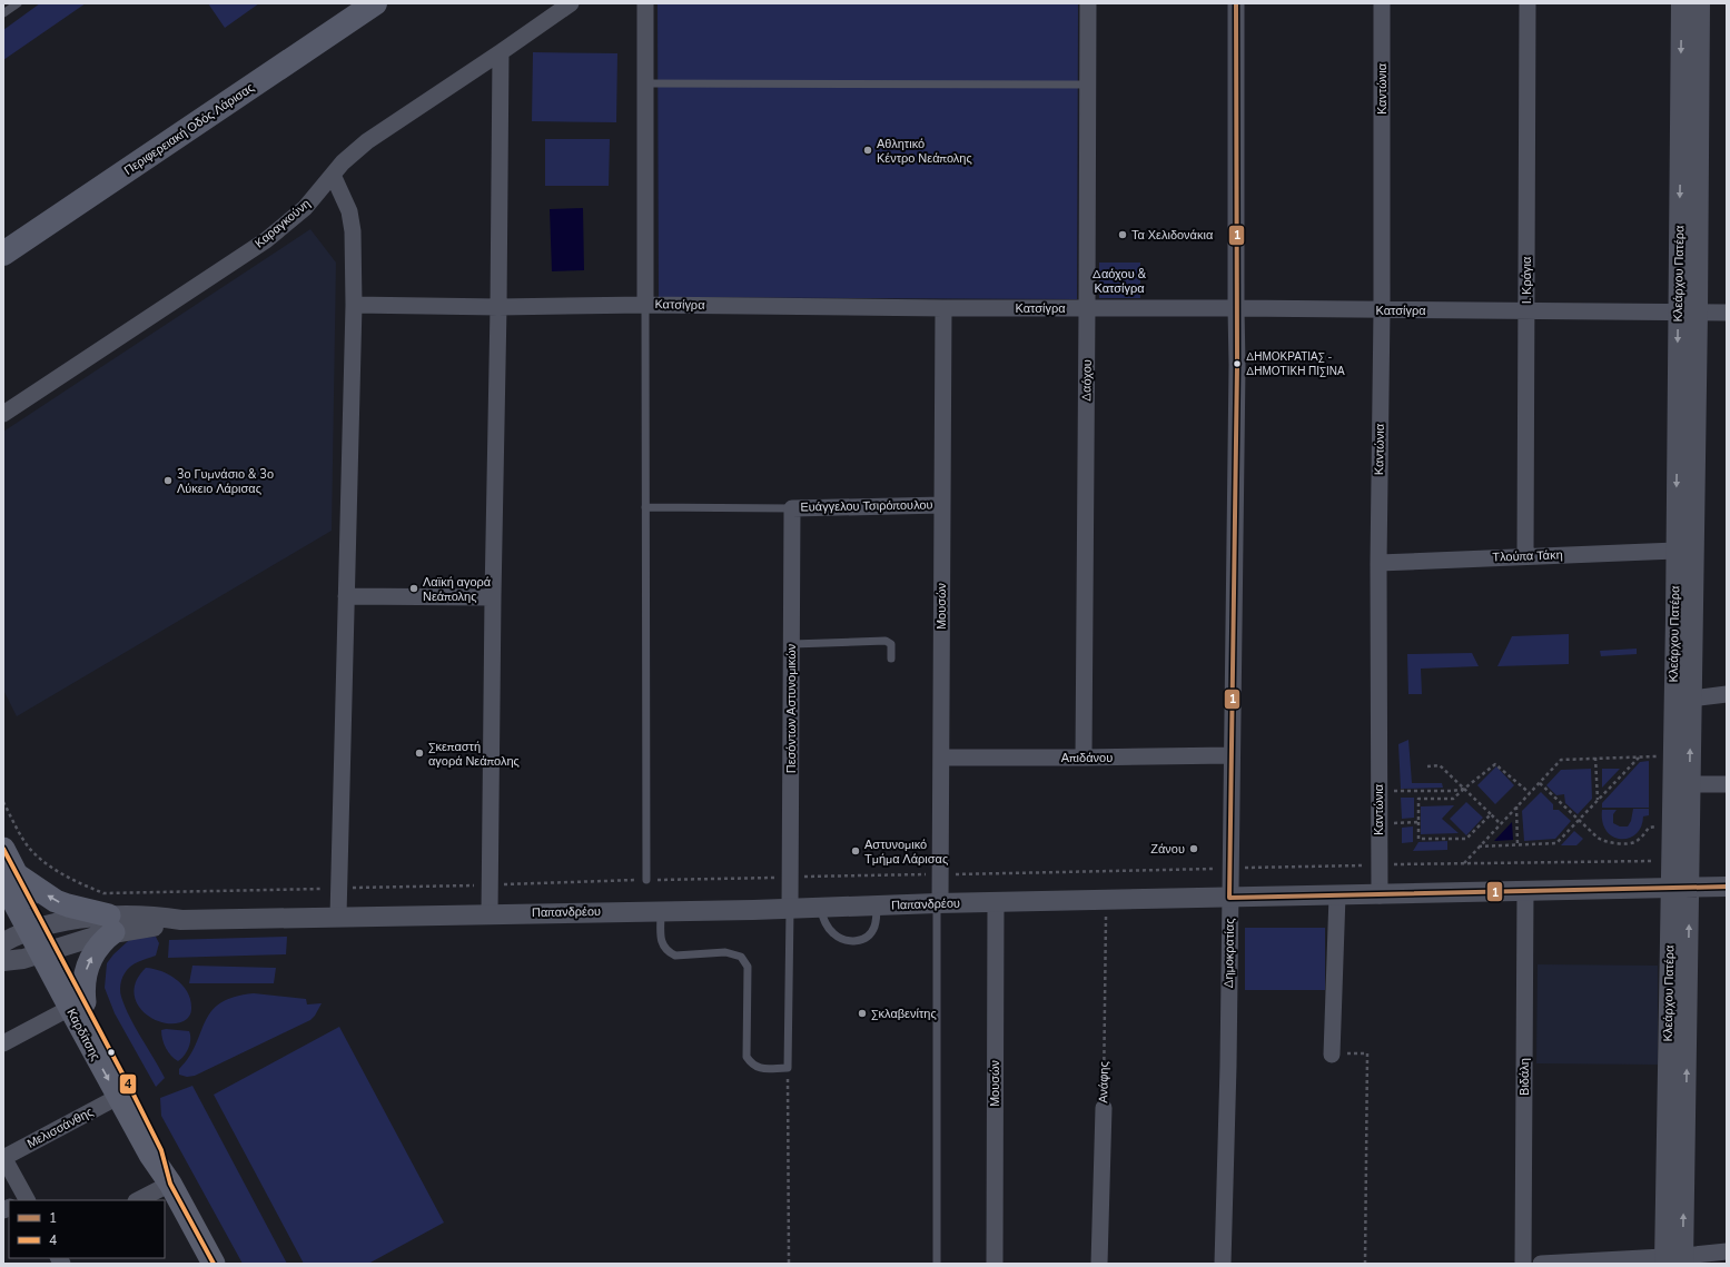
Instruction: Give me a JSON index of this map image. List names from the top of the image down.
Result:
{
  "streets": {
    "highway": ["Περιφερειακή Οδός Λάρισας"],
    "main road": ["Καρδίτσης"],
    "street": [
      "Καντώνια",
      "Καραγκούνη",
      "Κλεάρχου Πατέρα",
      "Ι. Κράγια",
      "Κατσίγρα",
      "Δαόχου",
      "Ευάγγελου Τσιρόπουλου",
      "Τλούπα Τάκη",
      "Μουσών",
      "Πεσόντων Αστυνομικών",
      "Απιδάνου",
      "Παπανδρέου",
      "Δημοκρατίας",
      "Βιδάλη",
      "Ανάφης",
      "Μελισσάνθης"
    ]
  },
  "crossings": [
    ["Καντώνια", "Κατσίγρα"],
    ["Καντώνια", "Τλούπα Τάκη"],
    ["Καντώνια", "Παπανδρέου"],
    ["Κλεάρχου Πατέρα", "Κατσίγρα"],
    ["Κλεάρχου Πατέρα", "Τλούπα Τάκη"],
    ["Κλεάρχου Πατέρα", "Παπανδρέου"],
    ["Ι. Κράγια", "Κατσίγρα"],
    ["Ι. Κράγια", "Τλούπα Τάκη"],
    ["Κατσίγρα", "Δαόχου"],
    ["Κατσίγρα", "Μουσών"],
    ["Κατσίγρα", "Δημοκρατίας"],
    ["Δαόχου", "Απιδάνου"],
    ["Ευάγγελου Τσιρόπουλου", "Μουσών"],
    ["Ευάγγελου Τσιρόπουλου", "Πεσόντων Αστυνομικών"],
    ["Μουσών", "Απιδάνου"],
    ["Μουσών", "Παπανδρέου"],
    ["Πεσόντων Αστυνομικών", "Παπανδρέου"],
    ["Απιδάνου", "Δημοκρατίας"],
    ["Παπανδρέου", "Δημοκρατίας"],
    ["Παπανδρέου", "Βιδάλη"],
    ["Παπανδρέου", "Ανάφης"],
    ["Καρδίτσης", "Μελισσάνθης"]
  ],
  "parks": ["Δαόχου & Κατσίγρα"],
  "places": [
    "Αθλητικό Κέντρο Νεάπολης",
    "Τα Χελιδονάκια",
    "ΔΗΜΟΚΡΑΤΙΑΣ - ΔΗΜΟΤΙΚΗ ΠΙΣΙΝΑ",
    "3ο Γυμνάσιο & 3ο Λύκειο Λάρισας",
    "Λαϊκή αγορά Νεάπολης",
    "Σκεπαστή αγορά Νεάπολης",
    "Ζάνου",
    "Αστυνομικό Τμήμα Λάρισας",
    "Σκλαβενίτης"
  ],
  "lines": ["transit line 1", "transit line 4"],
  "legend": ["1", "4"]
}
